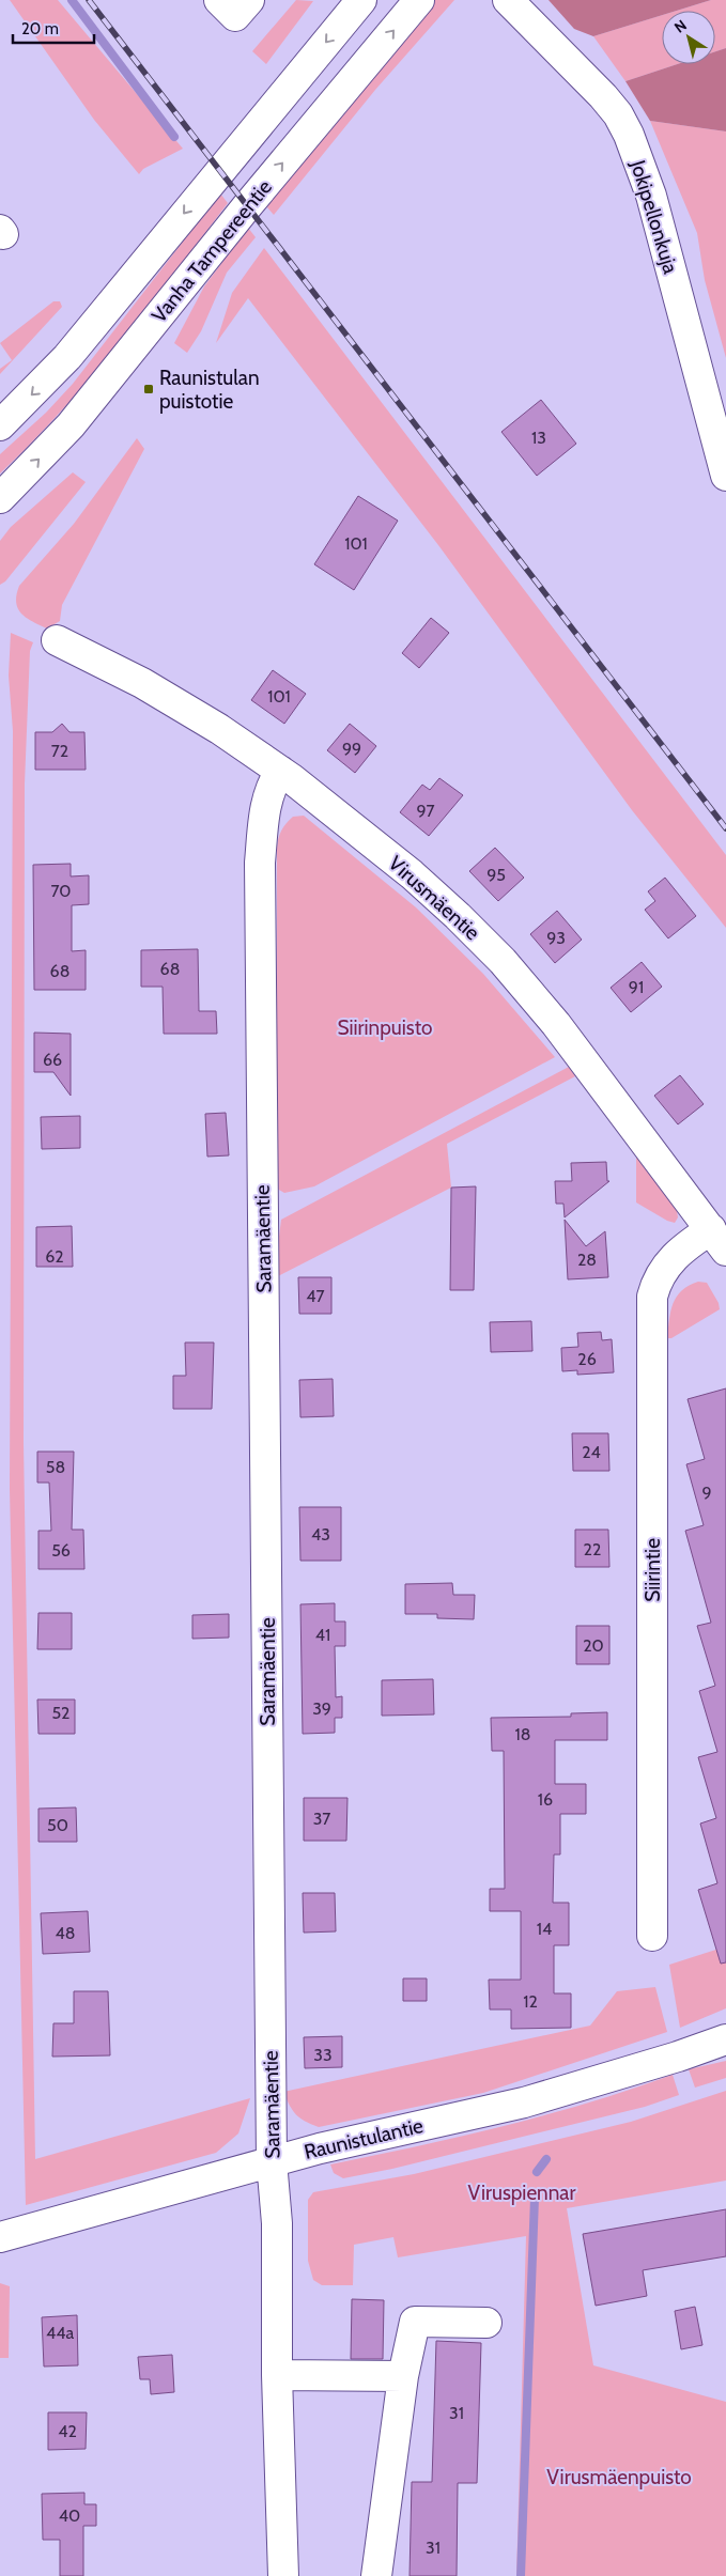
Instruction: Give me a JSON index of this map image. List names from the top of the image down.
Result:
{
  "streets": {
    "street": [
      "Jokipellonkuja",
      "Vanha Tampereentie",
      "Virusmäentie",
      "Saramäentie",
      "Siirintie",
      "Raunistulantie"
    ]
  },
  "crossings": [
    ["Virusmäentie", "Saramäentie"],
    ["Virusmäentie", "Siirintie"],
    ["Saramäentie", "Raunistulantie"]
  ],
  "parks": ["Siirinpuisto", "Viruspiennar", "Virusmäenpuisto"],
  "places": {
    "transit": ["Raunistulan puistotie"]
  },
  "house_numbers": [
    "13",
    "101",
    "101",
    "99",
    "72",
    "97",
    "95",
    "70",
    "93",
    "68",
    "68",
    "91",
    "66",
    "62",
    "28",
    "47",
    "26",
    "24",
    "58",
    "9",
    "43",
    "22",
    "56",
    "41",
    "20",
    "39",
    "52",
    "18",
    "16",
    "37",
    "50",
    "14",
    "48",
    "12",
    "33",
    "44a",
    "31",
    "42",
    "40",
    "31"
  ],
  "scale_bar": "20 m",
  "north": "top left"
}
